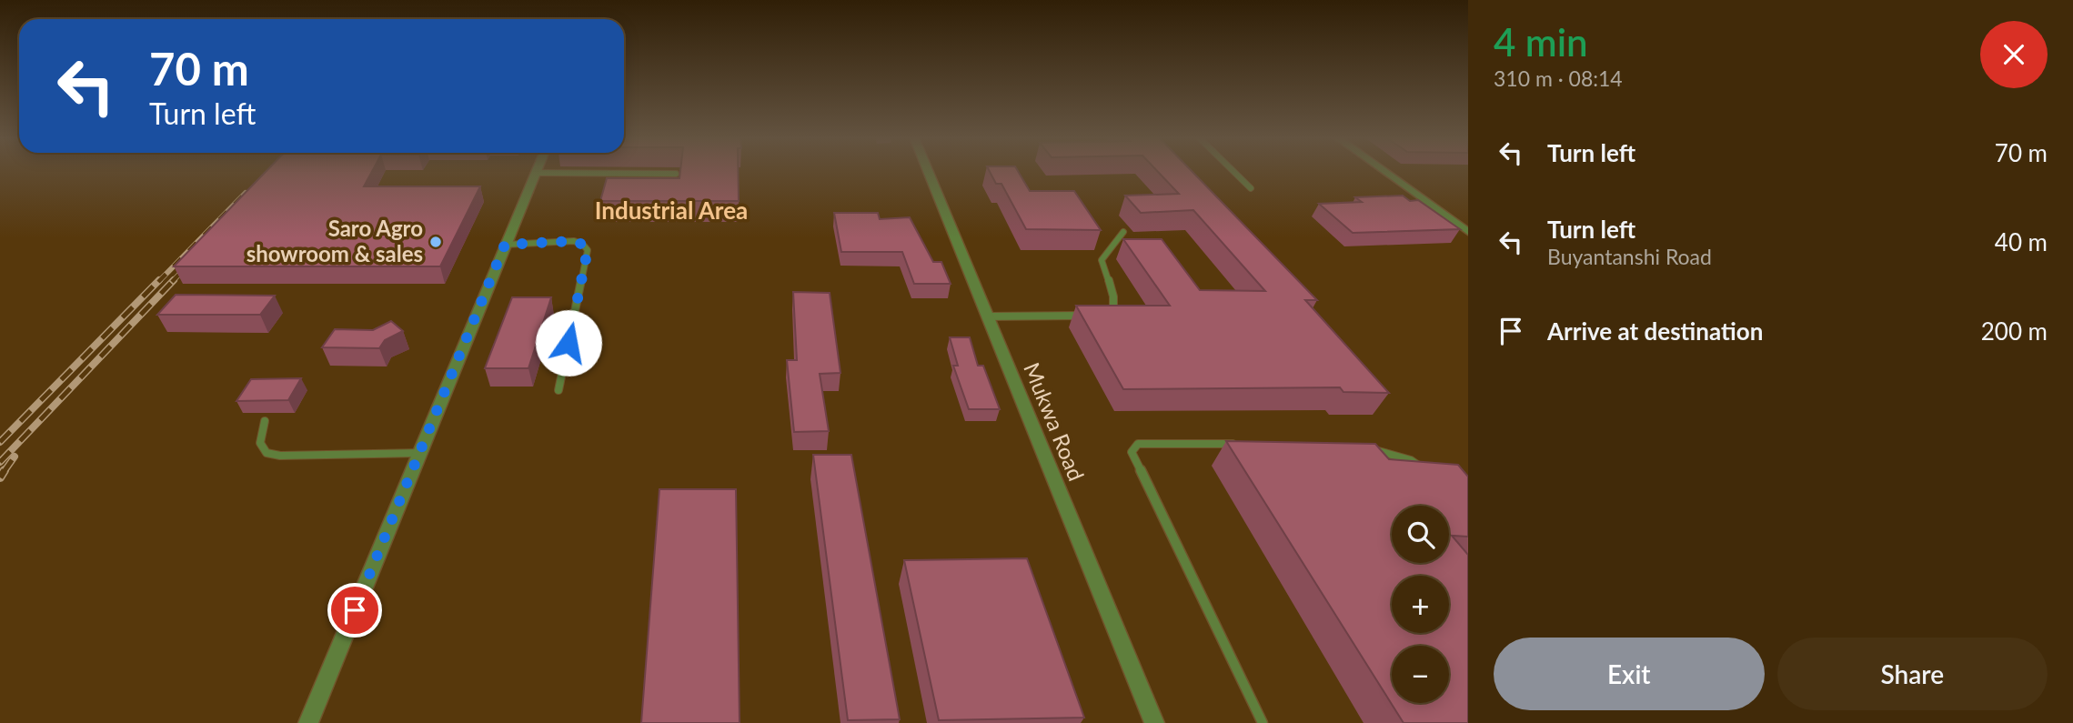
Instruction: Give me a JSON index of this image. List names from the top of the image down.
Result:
{
  "streets": {
    "street": ["Mukwa Road"]
  },
  "districts": ["Industrial Area"],
  "places": ["Saro Agro showroom & sales"],
  "page": {
    "heading": ["4 min", "310 m · 08:14"],
    "turn": ["70 m", "Turn left"],
    "list": [
      {
        "name": "Turn left",
        "value": "70 m"
      },
      {
        "name": "Turn left",
        "note": "Buyantanshi Road",
        "value": "40 m"
      },
      {
        "name": "Arrive at destination",
        "value": "200 m"
      }
    ],
    "map_buttons": ["+", "−"],
    "buttons": ["Exit", "Share"]
  }
}
